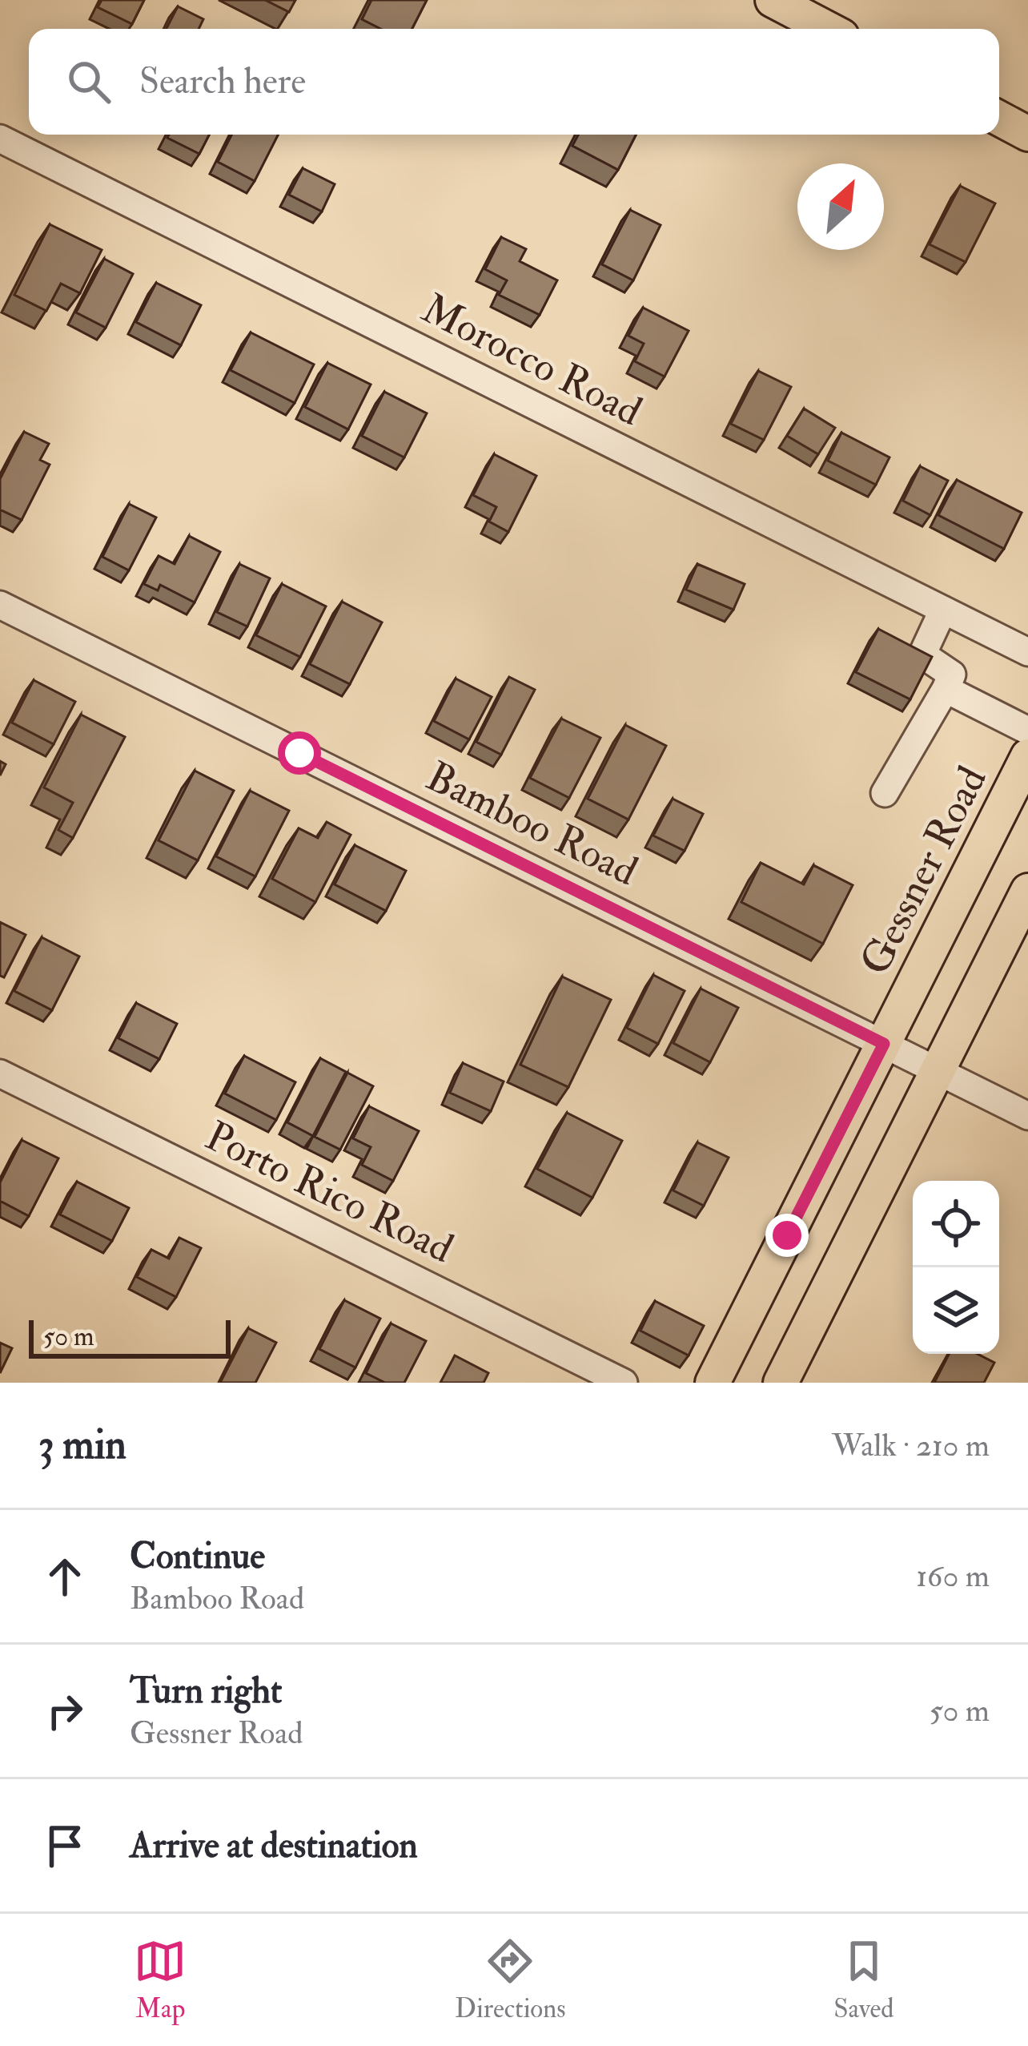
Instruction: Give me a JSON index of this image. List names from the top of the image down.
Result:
{
  "streets": {
    "main road": ["Gessner Road"],
    "street": ["Morocco Road", "Bamboo Road", "Porto Rico Road"]
  },
  "crossings": [
    ["Bamboo Road", "Gessner Road"]
  ],
  "scale_bar": "50 m",
  "north": "top right",
  "page": {
    "search": "Search here",
    "scale": "50 m",
    "heading": ["3 min", "Walk · 210 m"],
    "list": [
      ["Continue", "Bamboo Road", "160 m"],
      ["Turn right", "Gessner Road", "50 m"],
      "Arrive at destination"
    ],
    "nav": ["Map", "Directions", "Saved"]
  }
}
